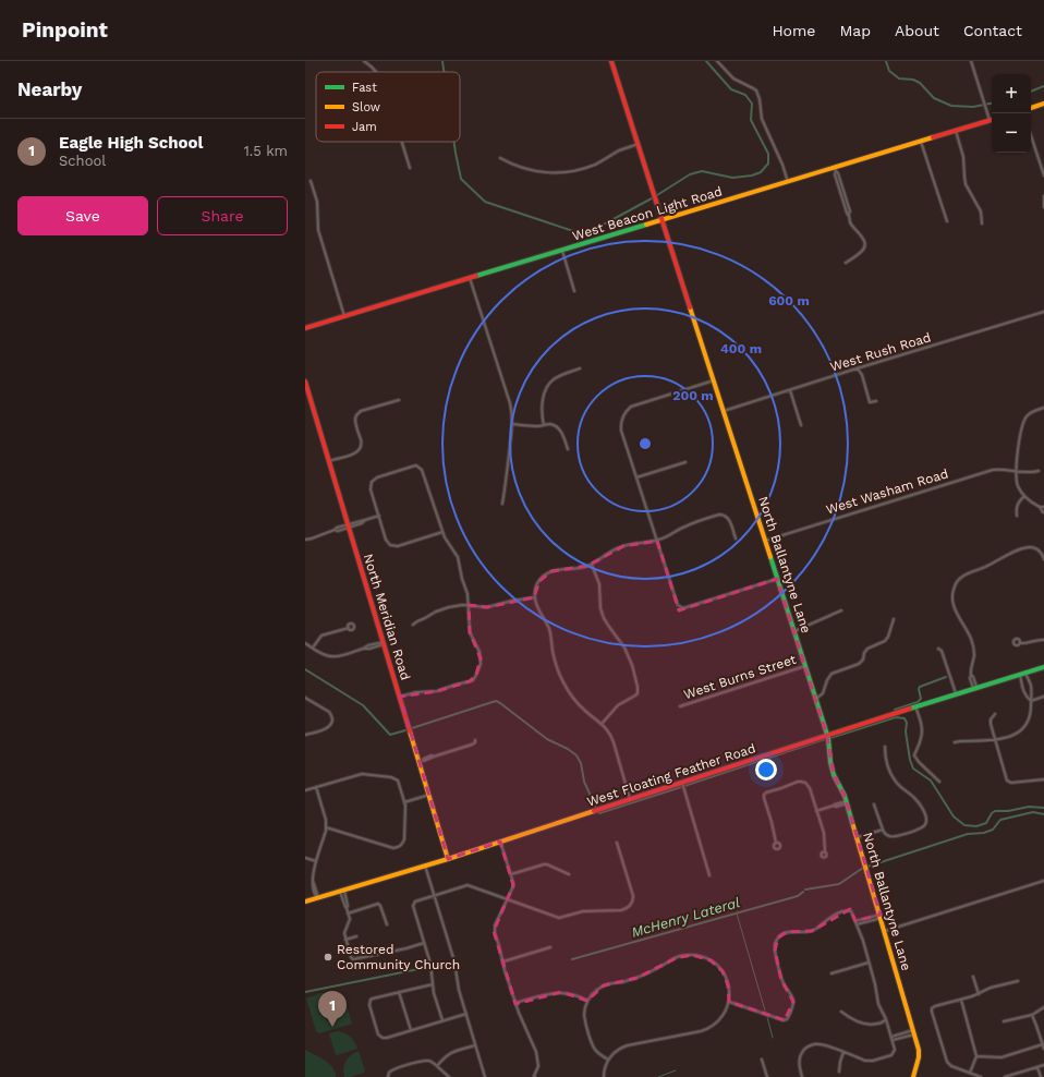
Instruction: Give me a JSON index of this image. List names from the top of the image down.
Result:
{
  "streets": {
    "street": [
      "West Beacon Light Road",
      "West Rush Road",
      "West Washam Road",
      "North Ballantyne Lane",
      "North Meridian Road",
      "West Burns Street",
      "West Floating Feather Road"
    ]
  },
  "crossings": [
    ["West Beacon Light Road", "North Ballantyne Lane"],
    ["West Rush Road", "North Ballantyne Lane"],
    ["West Washam Road", "North Ballantyne Lane"],
    ["North Ballantyne Lane", "West Burns Street"],
    ["North Ballantyne Lane", "West Floating Feather Road"],
    ["North Meridian Road", "West Floating Feather Road"]
  ],
  "water": ["McHenry Lateral"],
  "places": ["Restored Community Church"],
  "legend": ["Fast", "Slow", "Jam"],
  "page": {
    "header": "Pinpoint",
    "nav": [
      "Home",
      "Map",
      "About",
      "Contact"
    ],
    "heading": "Nearby",
    "map_buttons": ["+", "−"],
    "list": [
      {
        "mark": "1",
        "name": "Eagle High School",
        "note": "School",
        "value": "1.5 km"
      }
    ],
    "buttons": ["Save", "Share"],
    "pins": "1"
  },
  "rings": ["600 m", "400 m", "200 m"]
}
